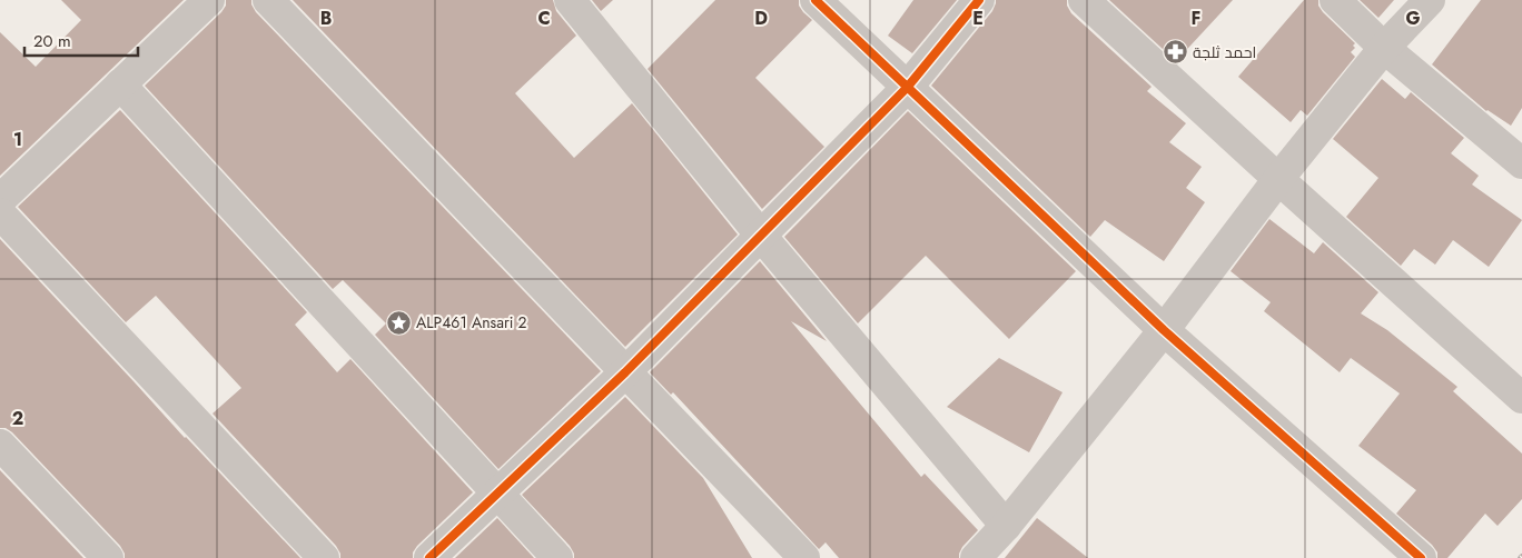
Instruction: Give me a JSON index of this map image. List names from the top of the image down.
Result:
{
  "places": {
    "pharmacy": ["احمد ثلجة"],
    "place": ["ALP461 Ansari 2"]
  },
  "scale_bar": "20 m",
  "grid": {
    "columns": [
      "B",
      "C",
      "D",
      "E",
      "F",
      "G"
    ],
    "rows": ["1", "2"]
  }
}
